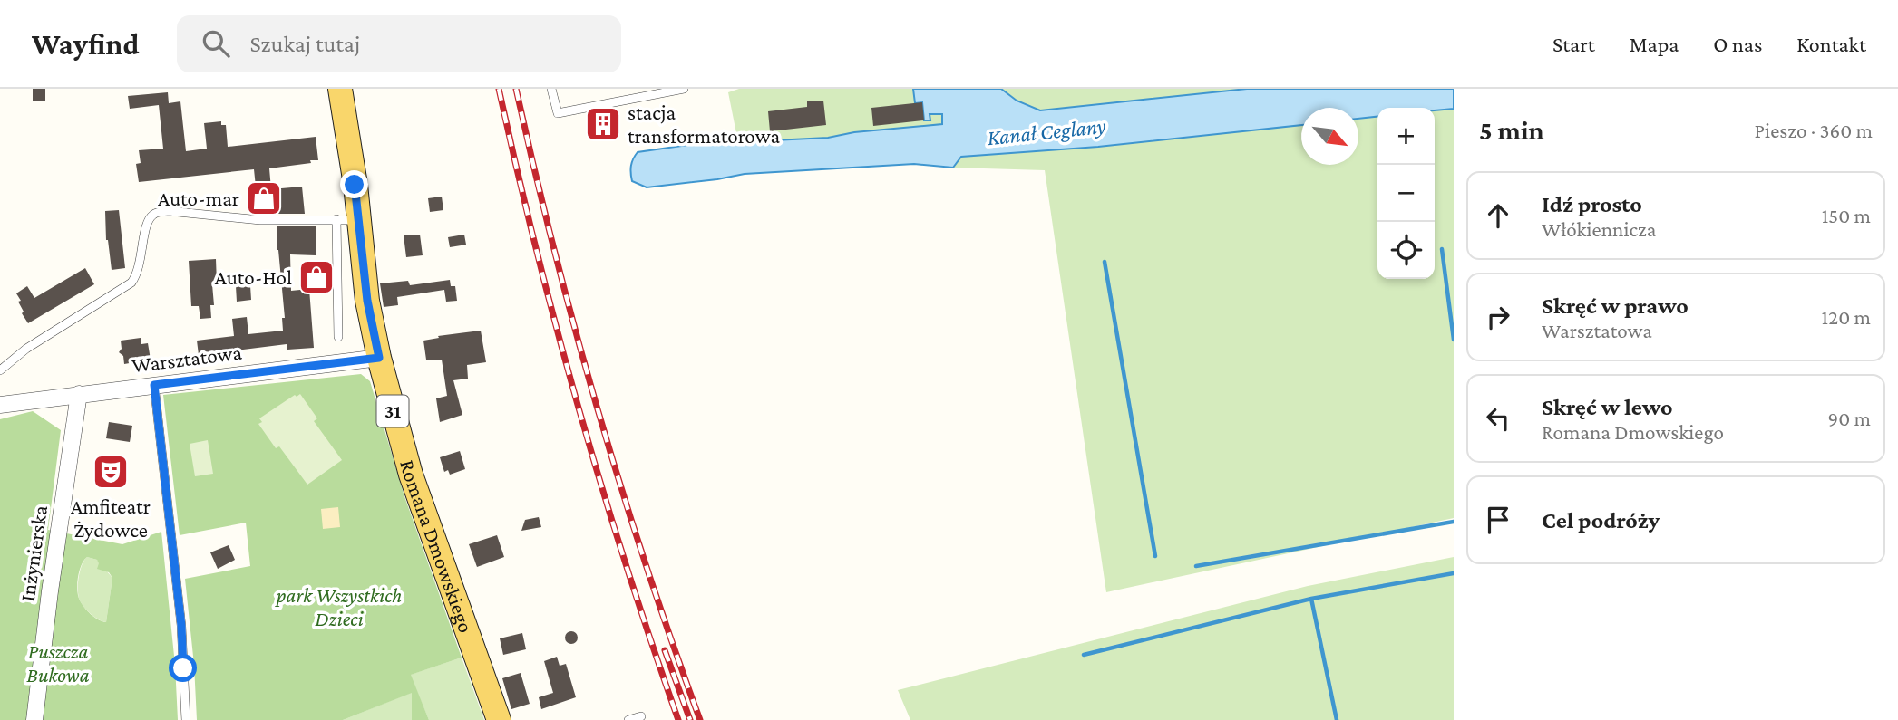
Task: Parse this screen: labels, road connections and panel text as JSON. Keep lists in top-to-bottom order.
{
  "streets": {
    "main road": ["31", "Romana Dmowskiego"],
    "street": ["Warsztatowa", "Inżynierska"]
  },
  "crossings": [
    ["Warsztatowa", "Romana Dmowskiego"],
    ["Warsztatowa", "Inżynierska"]
  ],
  "water": ["Kanał Ceglany"],
  "parks": ["park Wszystkich Dzieci", "Puszcza Bukowa"],
  "places": {
    "building": ["stacja transformatorowa"],
    "shop": ["Auto-mar", "Auto-Hol"],
    "theatre": ["Amfiteatr Żydowce"]
  },
  "north": "bottom right",
  "page": {
    "header": "Wayfind",
    "search": "Szukaj tutaj",
    "nav": [
      "Start",
      "Mapa",
      "O nas",
      "Kontakt"
    ],
    "heading": ["5 min", "Pieszo · 360 m"],
    "map_buttons": ["+", "−"],
    "list": [
      ["Idź prosto", "Włókiennicza", "150 m"],
      ["Skręć w prawo", "Warsztatowa", "120 m"],
      ["Skręć w lewo", "Romana Dmowskiego", "90 m"],
      "Cel podróży"
    ]
  }
}
